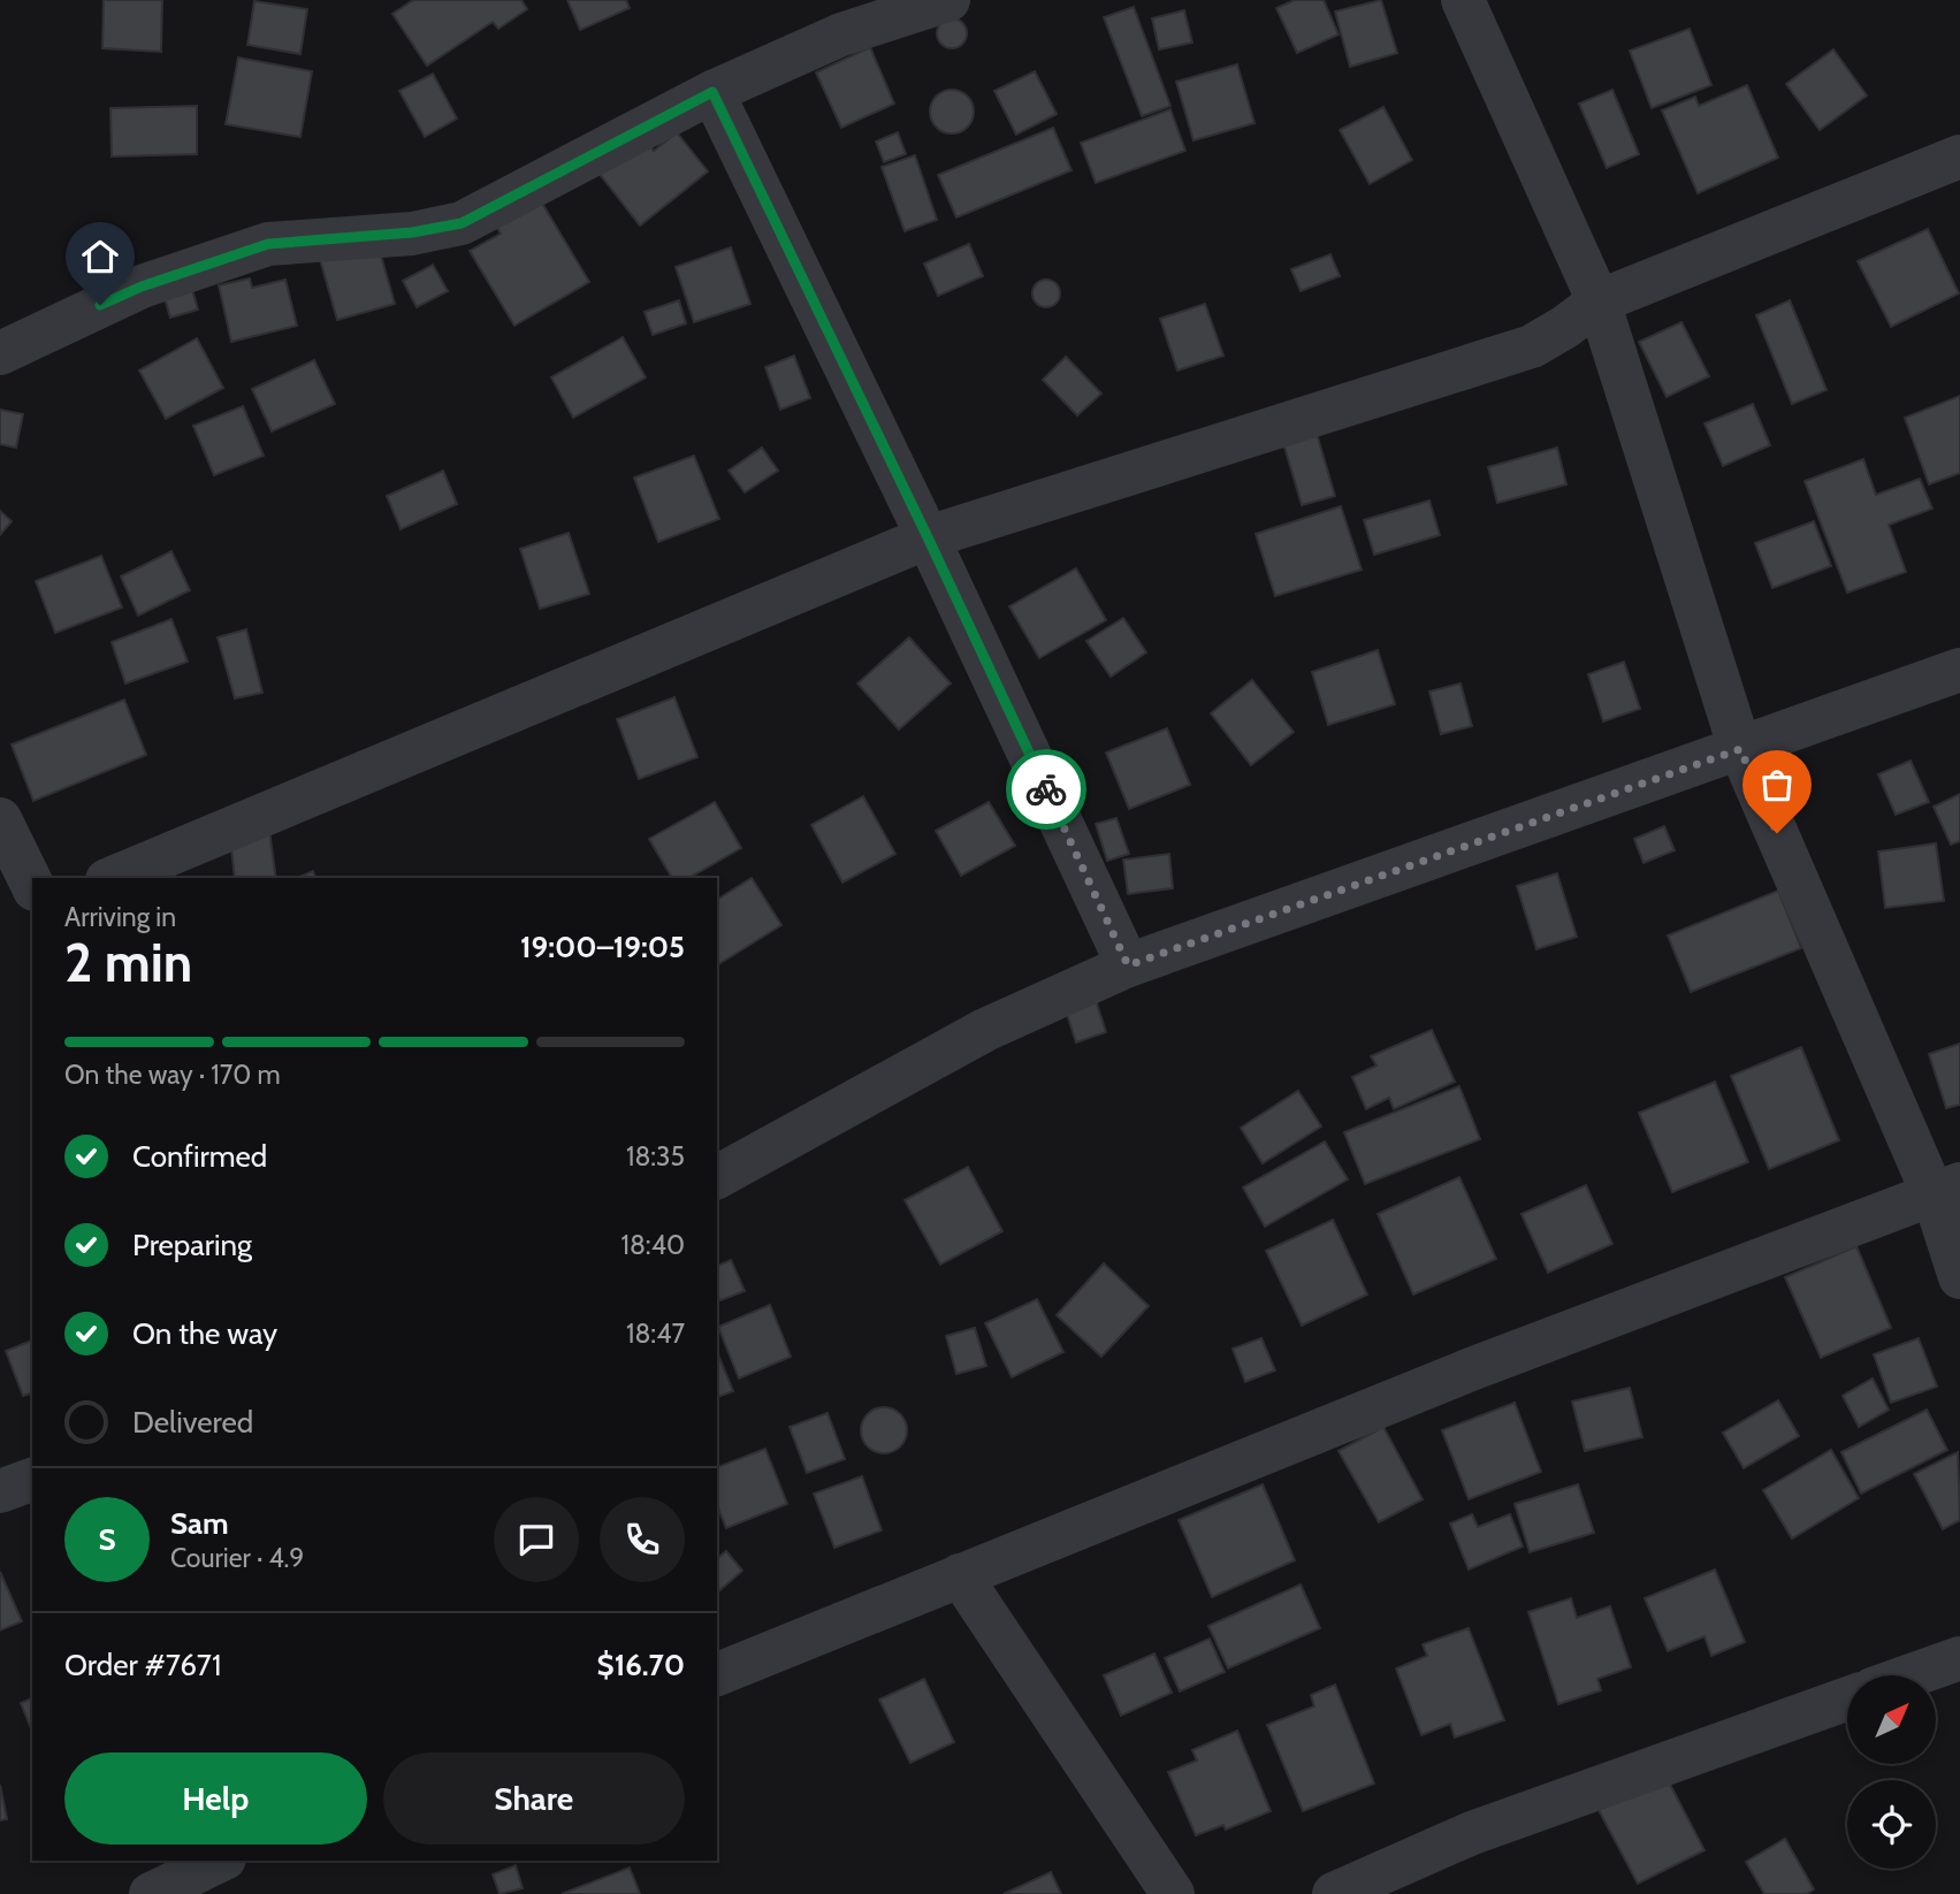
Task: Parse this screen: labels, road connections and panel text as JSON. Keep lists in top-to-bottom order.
{
  "north": "top right",
  "page": {
    "heading": ["2 min", "Arriving in", "19:00–19:05"],
    "panel": [
      "Sam",
      "Courier · 4.9",
      "Order #7671",
      "$16.70"
    ],
    "bar": "On the way · 170 m",
    "list": [
      ["Confirmed", "18:35"],
      ["Preparing", "18:40"],
      ["On the way", "18:47"],
      "Delivered"
    ],
    "round": "S",
    "buttons": ["Help", "Share"]
  }
}
